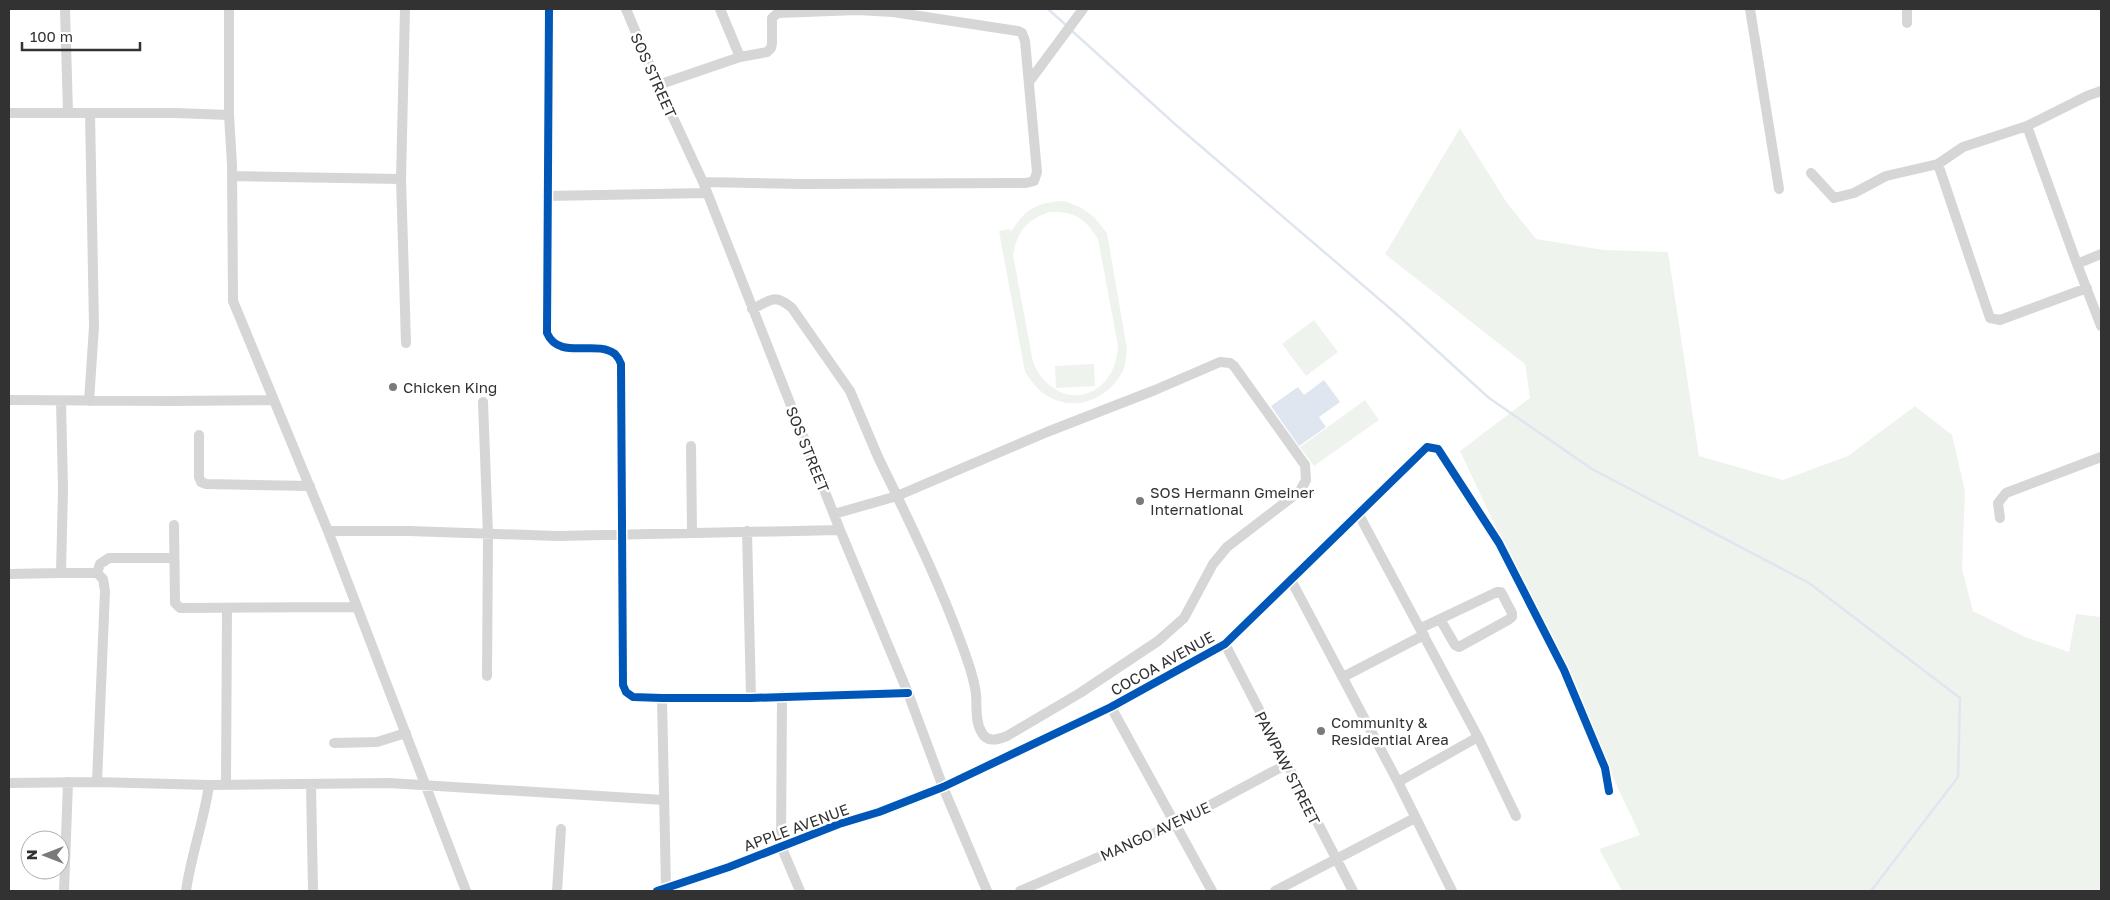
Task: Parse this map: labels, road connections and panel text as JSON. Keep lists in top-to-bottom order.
{
  "streets": {
    "street": [
      "SOS STREET",
      "COCOA AVENUE",
      "PAWPAW STREET",
      "APPLE AVENUE",
      "MANGO AVENUE"
    ]
  },
  "crossings": [
    ["SOS STREET", "COCOA AVENUE"],
    ["SOS STREET", "APPLE AVENUE"],
    ["COCOA AVENUE", "PAWPAW STREET"],
    ["COCOA AVENUE", "APPLE AVENUE"],
    ["PAWPAW STREET", "MANGO AVENUE"]
  ],
  "places": ["Chicken King", "SOS Hermann Gmeiner International", "Community & Residential Area"],
  "scale_bar": "100 m",
  "north": "left"
}
